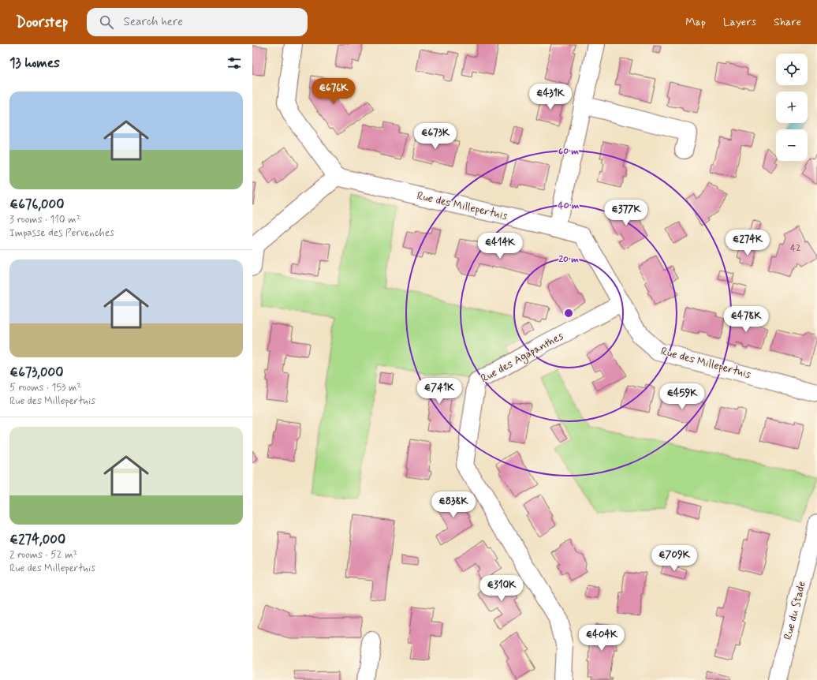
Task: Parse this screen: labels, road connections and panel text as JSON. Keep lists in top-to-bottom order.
{
  "streets": {
    "street": ["Rue des Millepertuis", "Rue des Agapanthes", "Rue du Stade"]
  },
  "crossings": [
    ["Rue des Millepertuis", "Rue des Agapanthes"]
  ],
  "house_numbers": ["42"],
  "page": {
    "header": "Doorstep",
    "search": "Search here",
    "nav": ["Map", "Layers", "Share"],
    "heading": "13 homes",
    "map_buttons": ["+", "−"],
    "price": [
      "€676K",
      "€431K",
      "€673K",
      "€377K",
      "€274K",
      "€414K",
      "€478K",
      "€741K",
      "€459K",
      "€838K",
      "€709K",
      "€310K",
      "€404K"
    ],
    "list": [
      {
        "name": "€676,000",
        "note": "3 rooms · 110 m² · Impasse des Pervenches"
      },
      {
        "name": "€673,000",
        "note": "5 rooms · 153 m² · Rue des Millepertuis"
      },
      {
        "name": "€274,000",
        "note": "2 rooms · 52 m² · Rue des Millepertuis"
      }
    ]
  },
  "rings": ["60 m", "40 m", "20 m"]
}
